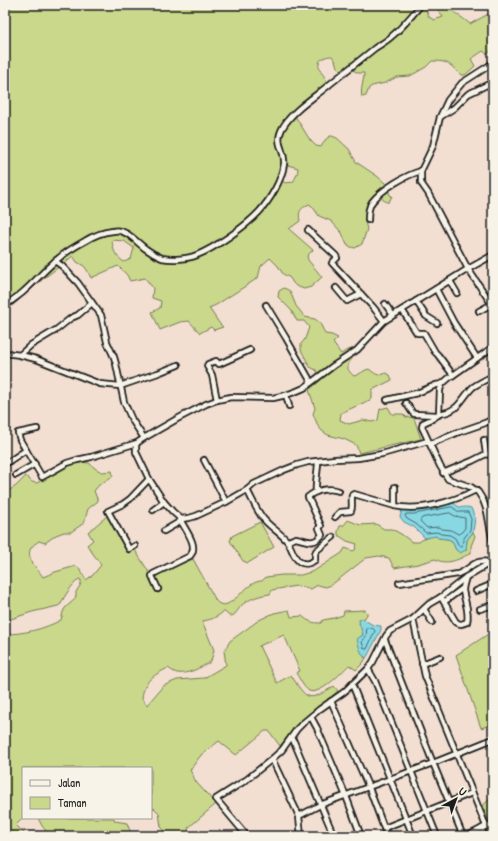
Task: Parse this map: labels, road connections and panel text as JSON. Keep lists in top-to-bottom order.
{
  "legend": ["Jalan", "Taman"],
  "north": "top right"
}
